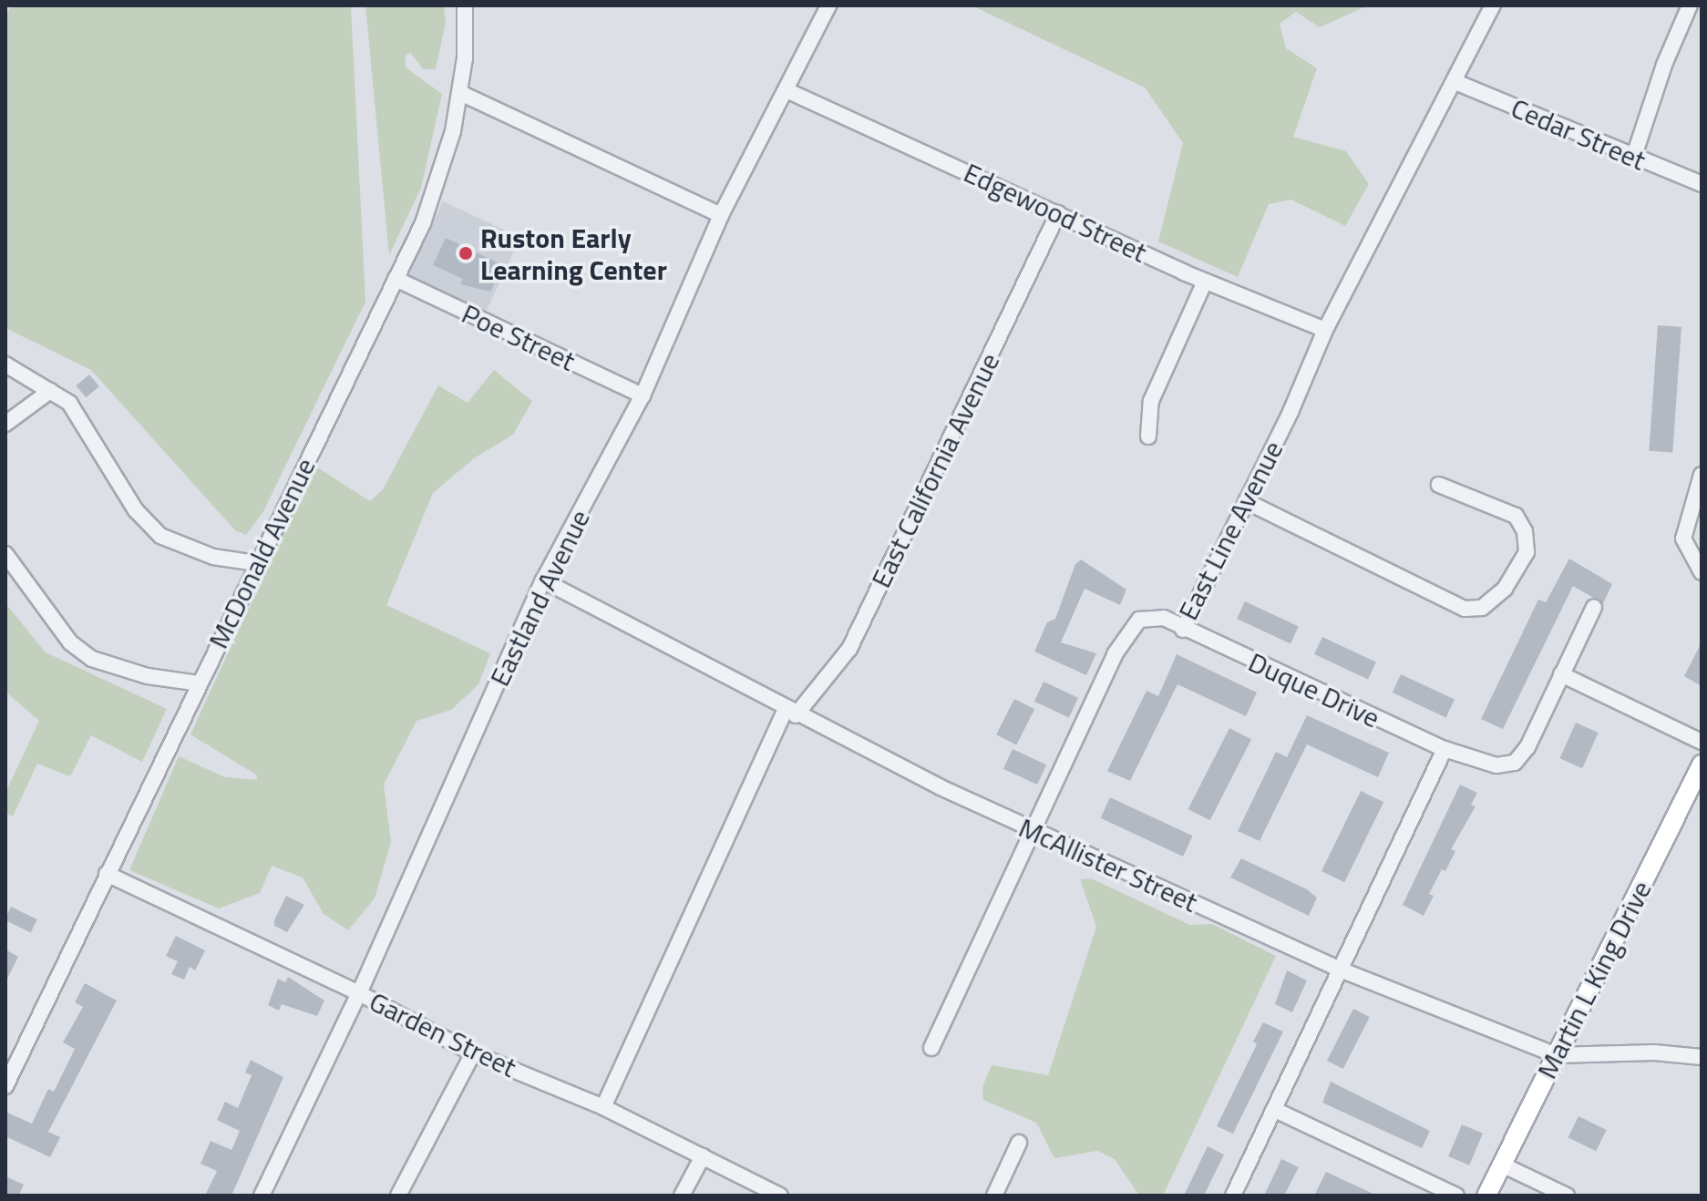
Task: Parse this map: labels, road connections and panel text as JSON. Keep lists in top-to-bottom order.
{
  "streets": {
    "main road": ["Martin L King Drive"],
    "street": [
      "Cedar Street",
      "Edgewood Street",
      "Poe Street",
      "East California Avenue",
      "East Line Avenue",
      "McDonald Avenue",
      "Eastland Avenue",
      "Duque Drive",
      "McAllister Street",
      "Garden Street"
    ]
  },
  "crossings": [
    ["Cedar Street", "East Line Avenue"],
    ["Edgewood Street", "East California Avenue"],
    ["Edgewood Street", "East Line Avenue"],
    ["Edgewood Street", "Eastland Avenue"],
    ["Poe Street", "McDonald Avenue"],
    ["Poe Street", "Eastland Avenue"],
    ["East California Avenue", "McAllister Street"],
    ["East California Avenue", "Garden Street"],
    ["East Line Avenue", "Duque Drive"],
    ["East Line Avenue", "McAllister Street"],
    ["McDonald Avenue", "Garden Street"],
    ["Eastland Avenue", "McAllister Street"],
    ["Eastland Avenue", "Garden Street"],
    ["McAllister Street", "Martin L King Drive"]
  ],
  "places": ["Ruston Early Learning Center"]
}
